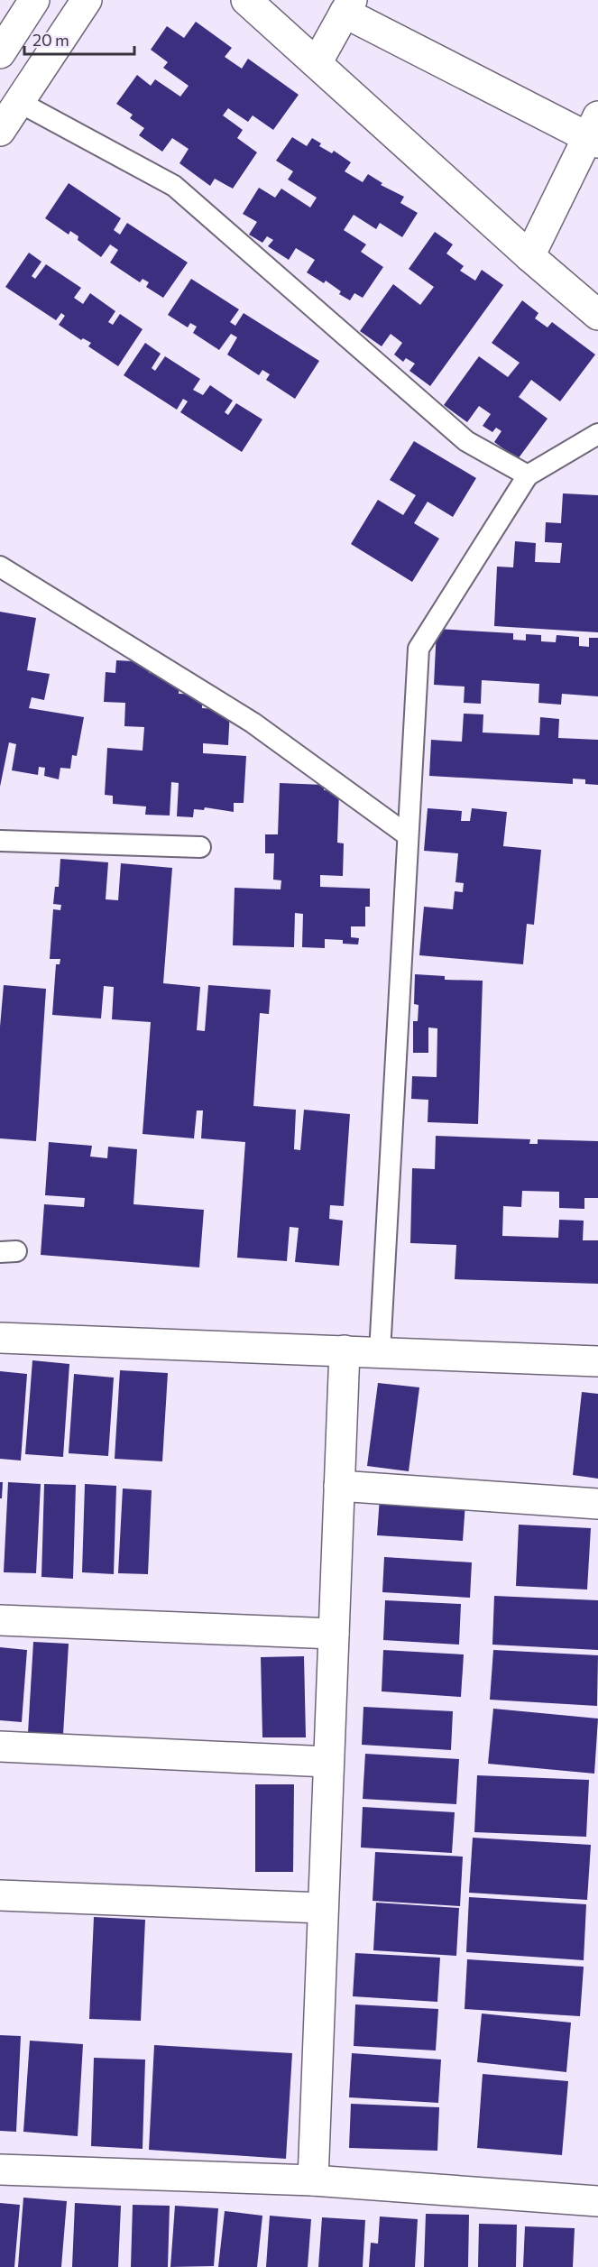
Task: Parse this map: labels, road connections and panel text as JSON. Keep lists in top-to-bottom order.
{
  "scale_bar": "20 m"
}
